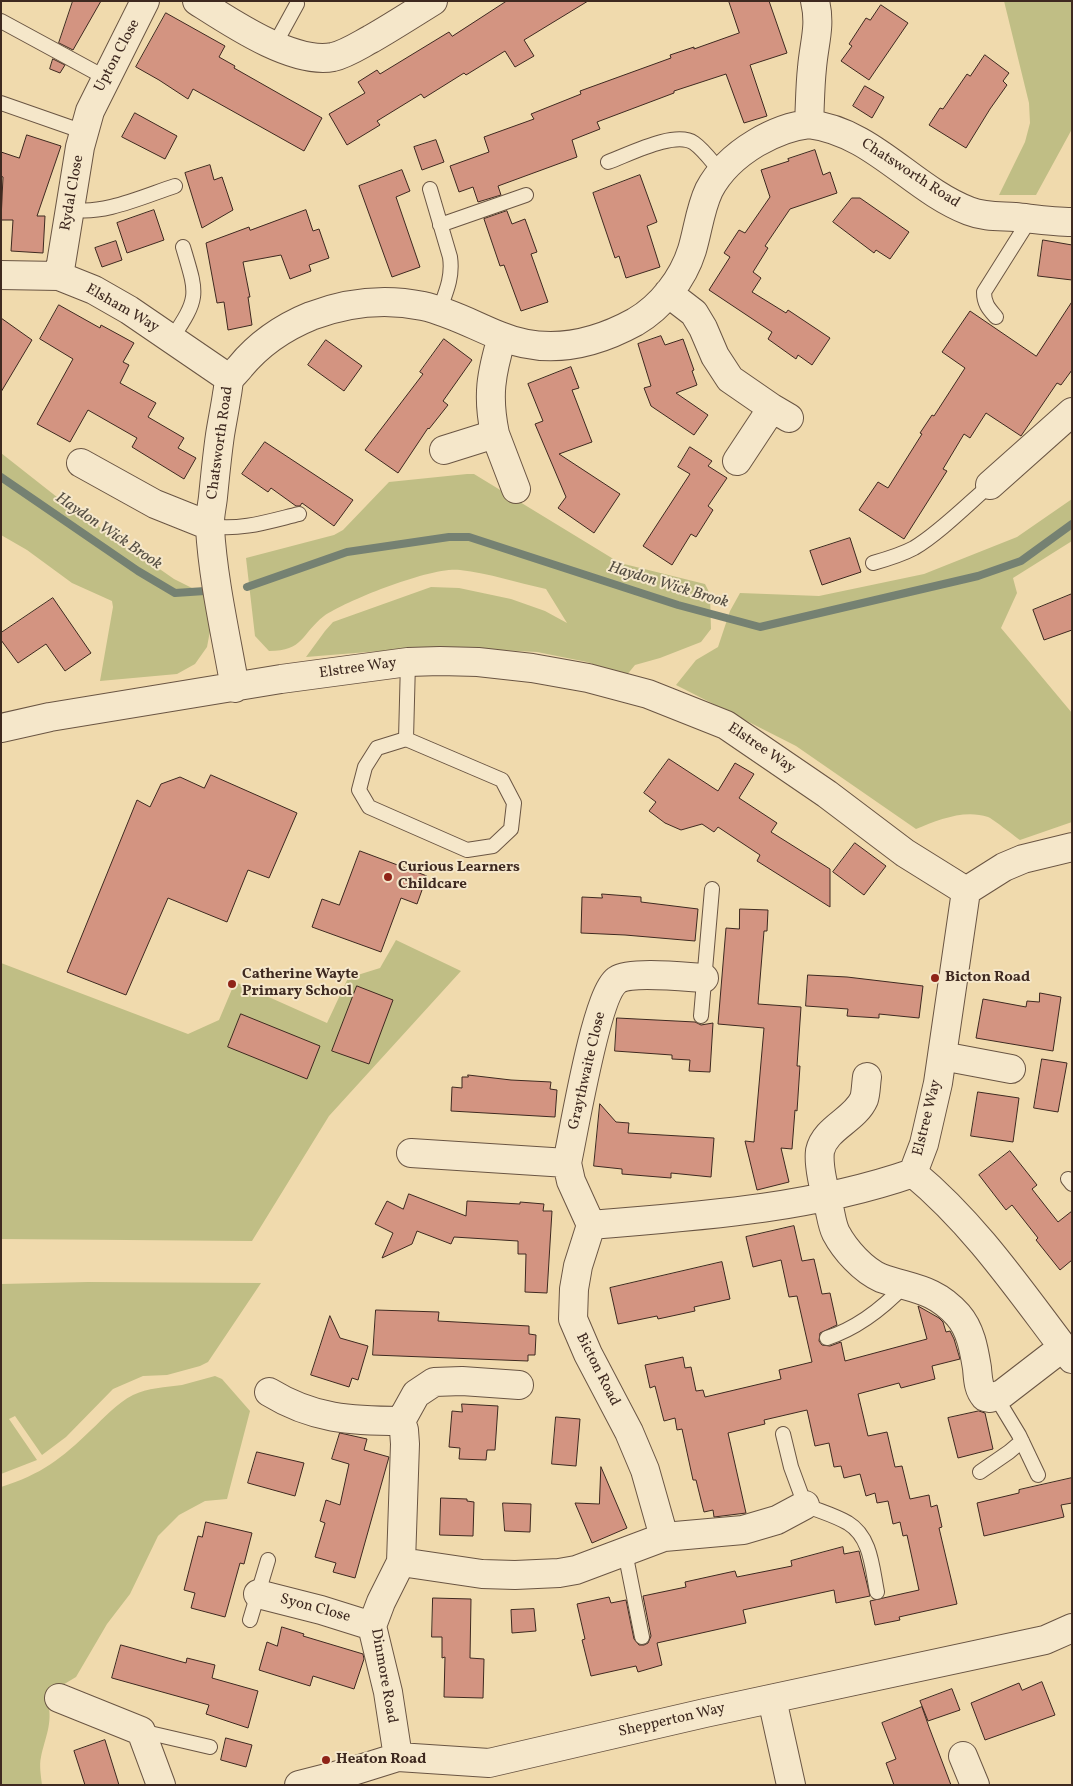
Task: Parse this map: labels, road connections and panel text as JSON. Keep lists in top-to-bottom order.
{
  "streets": {
    "street": [
      "Upton Close",
      "Chatsworth Road",
      "Rydal Close",
      "Elsham Way",
      "Elstree Way",
      "Graythwaite Close",
      "Bicton Road",
      "Syon Close",
      "Dinmore Road",
      "Shepperton Way"
    ]
  },
  "crossings": [
    ["Upton Close", "Rydal Close"],
    ["Chatsworth Road", "Elsham Way"],
    ["Chatsworth Road", "Elstree Way"],
    ["Rydal Close", "Elsham Way"],
    ["Graythwaite Close", "Bicton Road"],
    ["Syon Close", "Dinmore Road"],
    ["Dinmore Road", "Shepperton Way"]
  ],
  "water": ["Haydon Wick Brook"],
  "places": [
    "Curious Learners Childcare",
    "Bicton Road",
    "Catherine Wayte Primary School",
    "Heaton Road"
  ]
}
